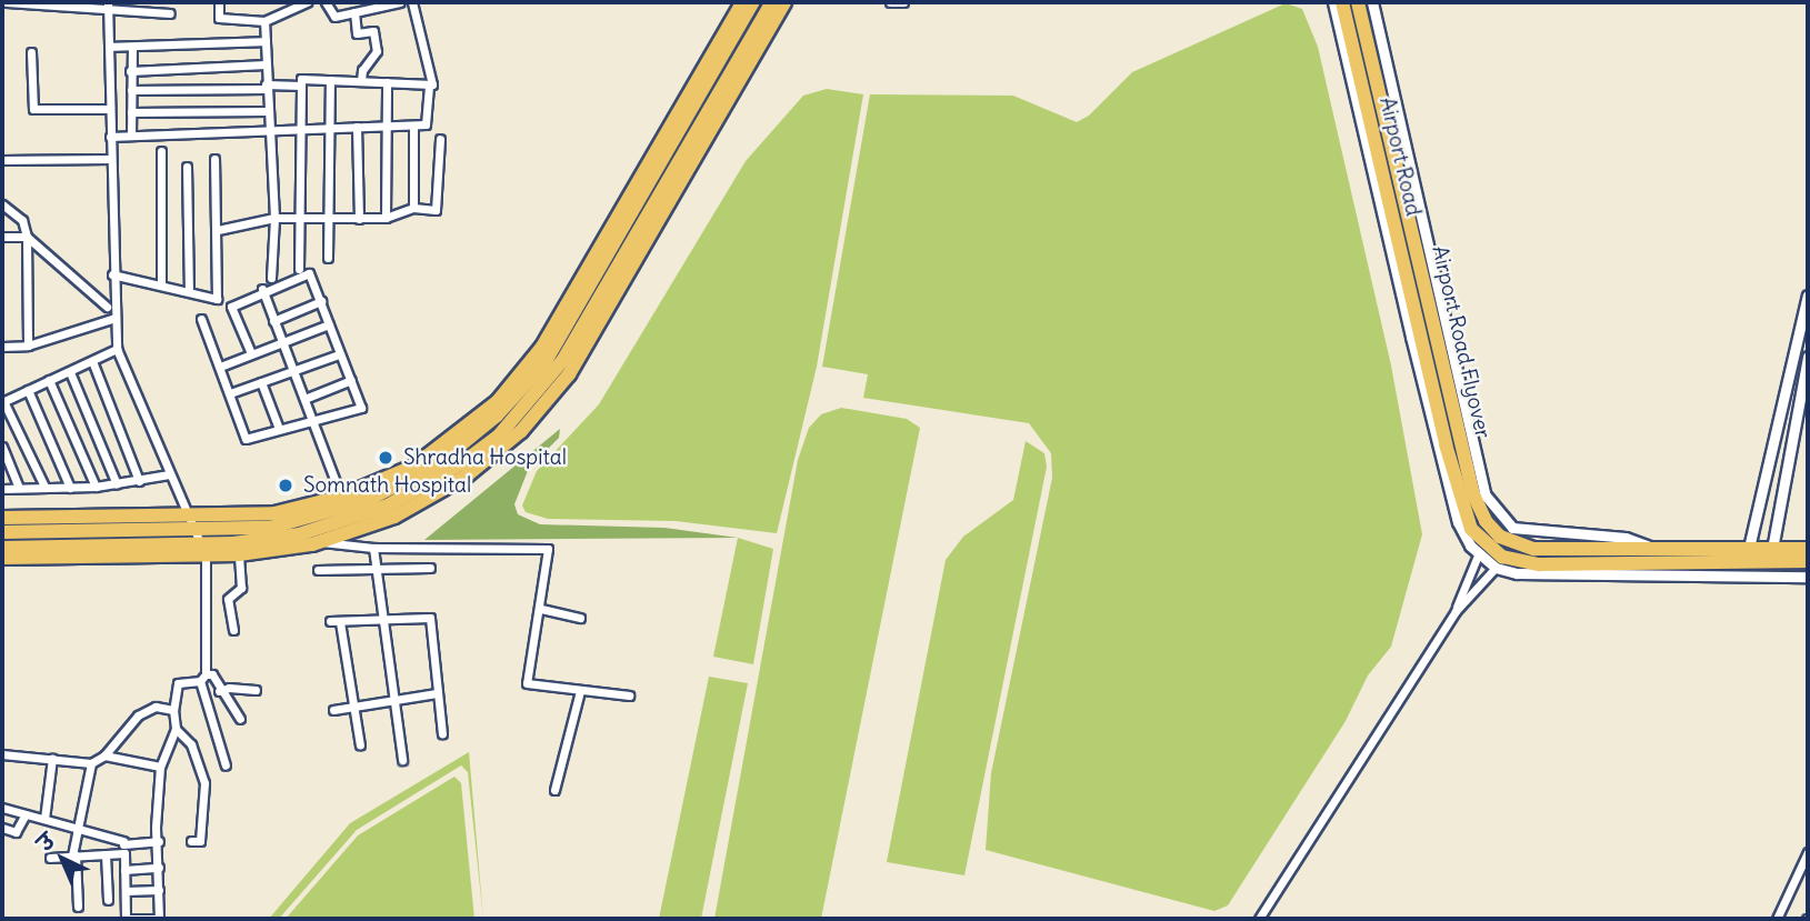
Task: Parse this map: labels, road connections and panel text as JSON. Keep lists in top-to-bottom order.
{
  "streets": {
    "main road": ["Airport Road", "Airport Road Flyover"]
  },
  "places": ["Shradha Hospital", "Somnath Hospital"],
  "north": "top left"
}
